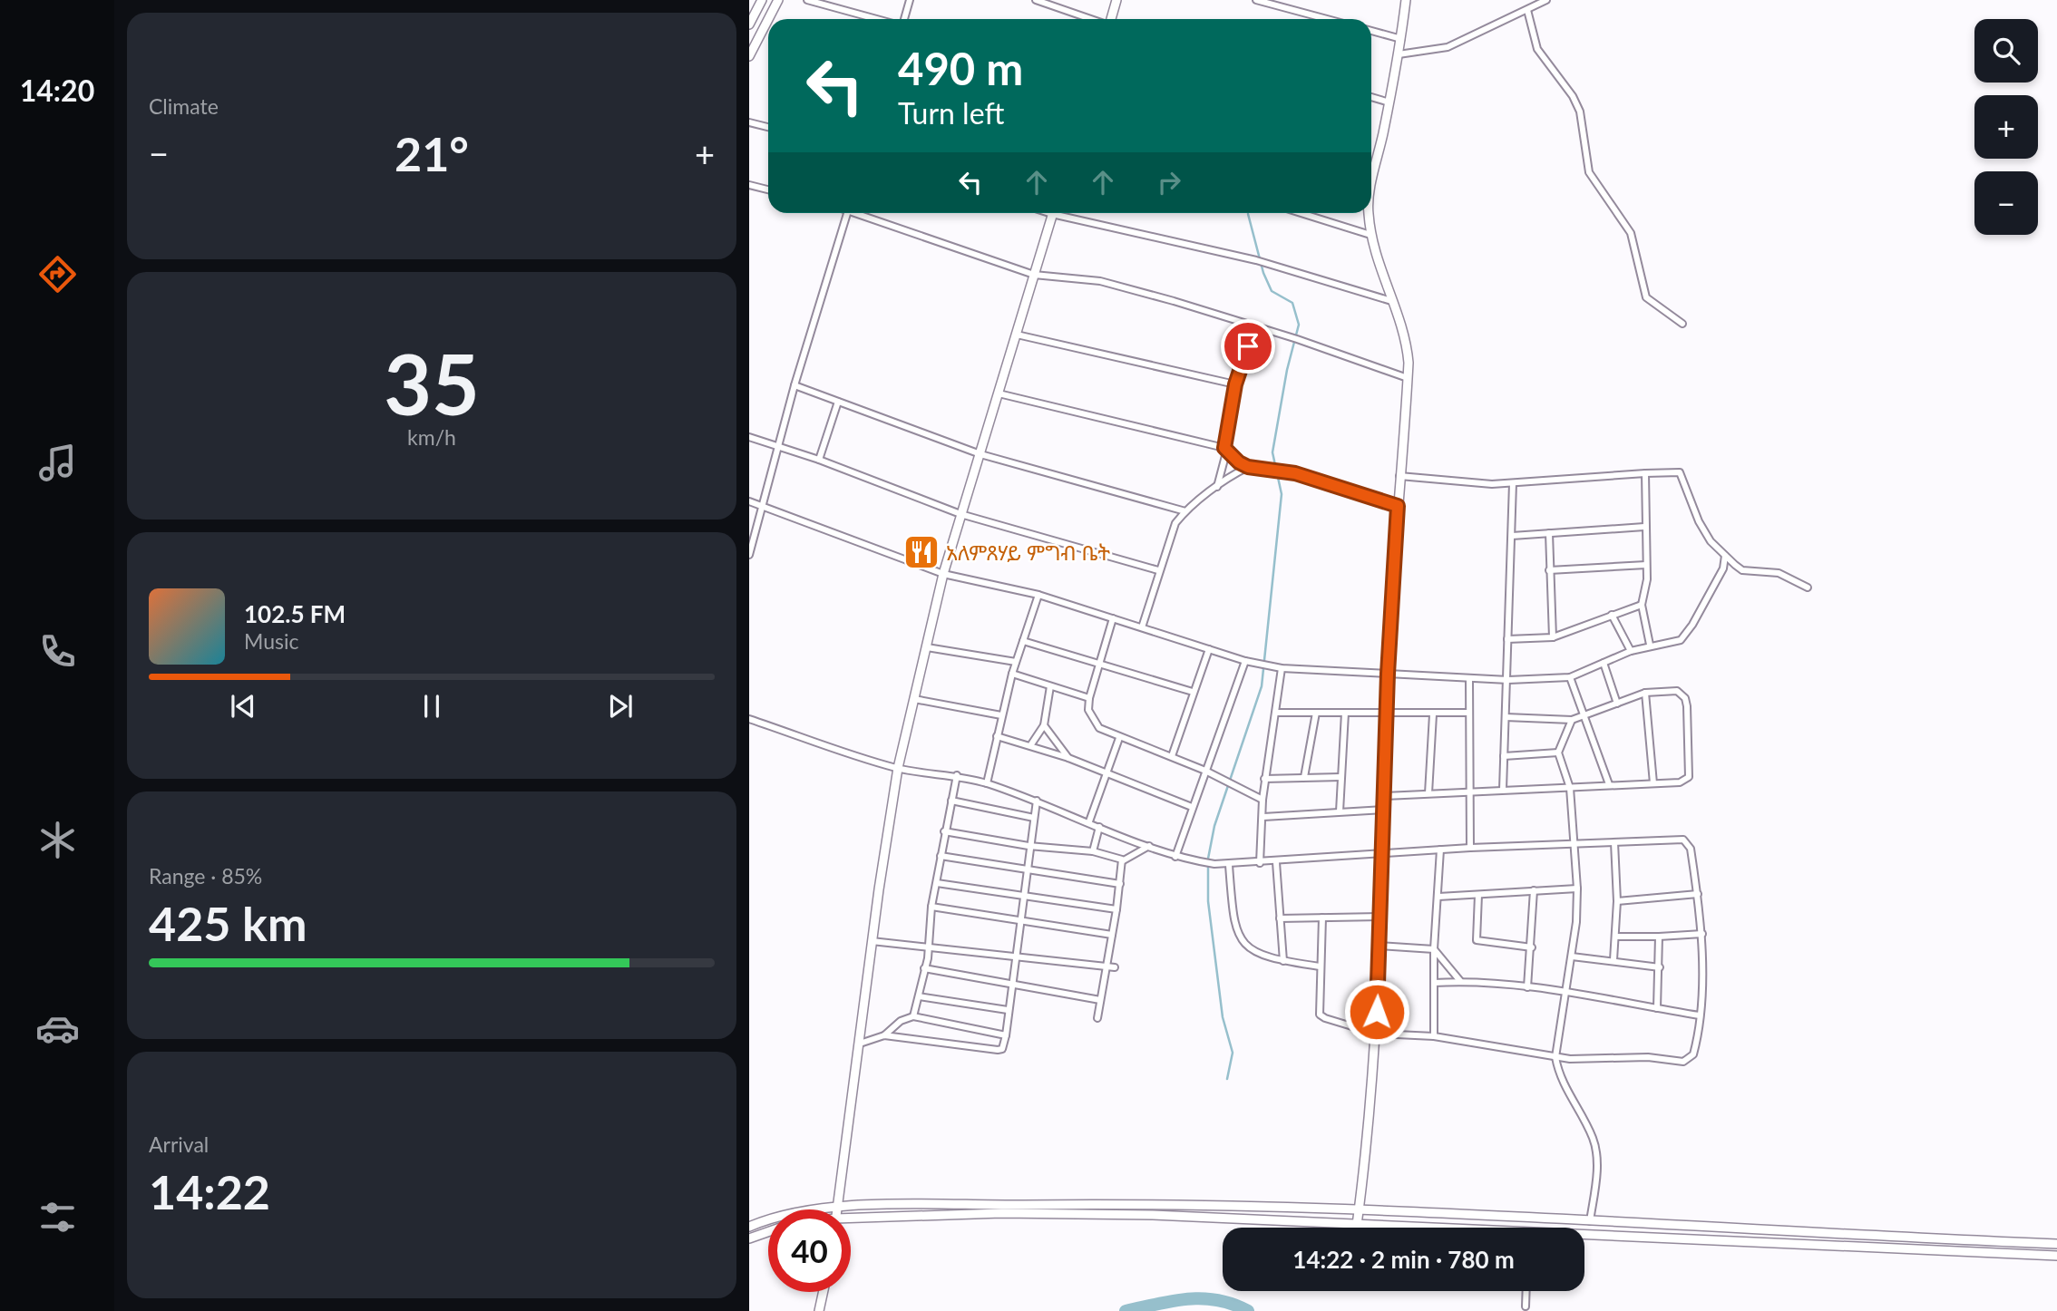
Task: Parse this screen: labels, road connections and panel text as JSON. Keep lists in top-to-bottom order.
{
  "places": {
    "restaurant": ["አለምጸሃይ ምግብ ቤት"]
  },
  "page": {
    "tabs": "14:20",
    "tile": [
      "Climate",
      ["35", "km/h"],
      ["Range · 85%", "425 km"],
      ["Arrival", "14:22"]
    ],
    "map_buttons": ["+", "−"],
    "turn": ["490 m", "Turn left"],
    "heat": ["−", "21°", "+"],
    "song": ["102.5 FM", "Music"],
    "limit": "40",
    "trip": "14:22 · 2 min · 780 m"
  }
}
